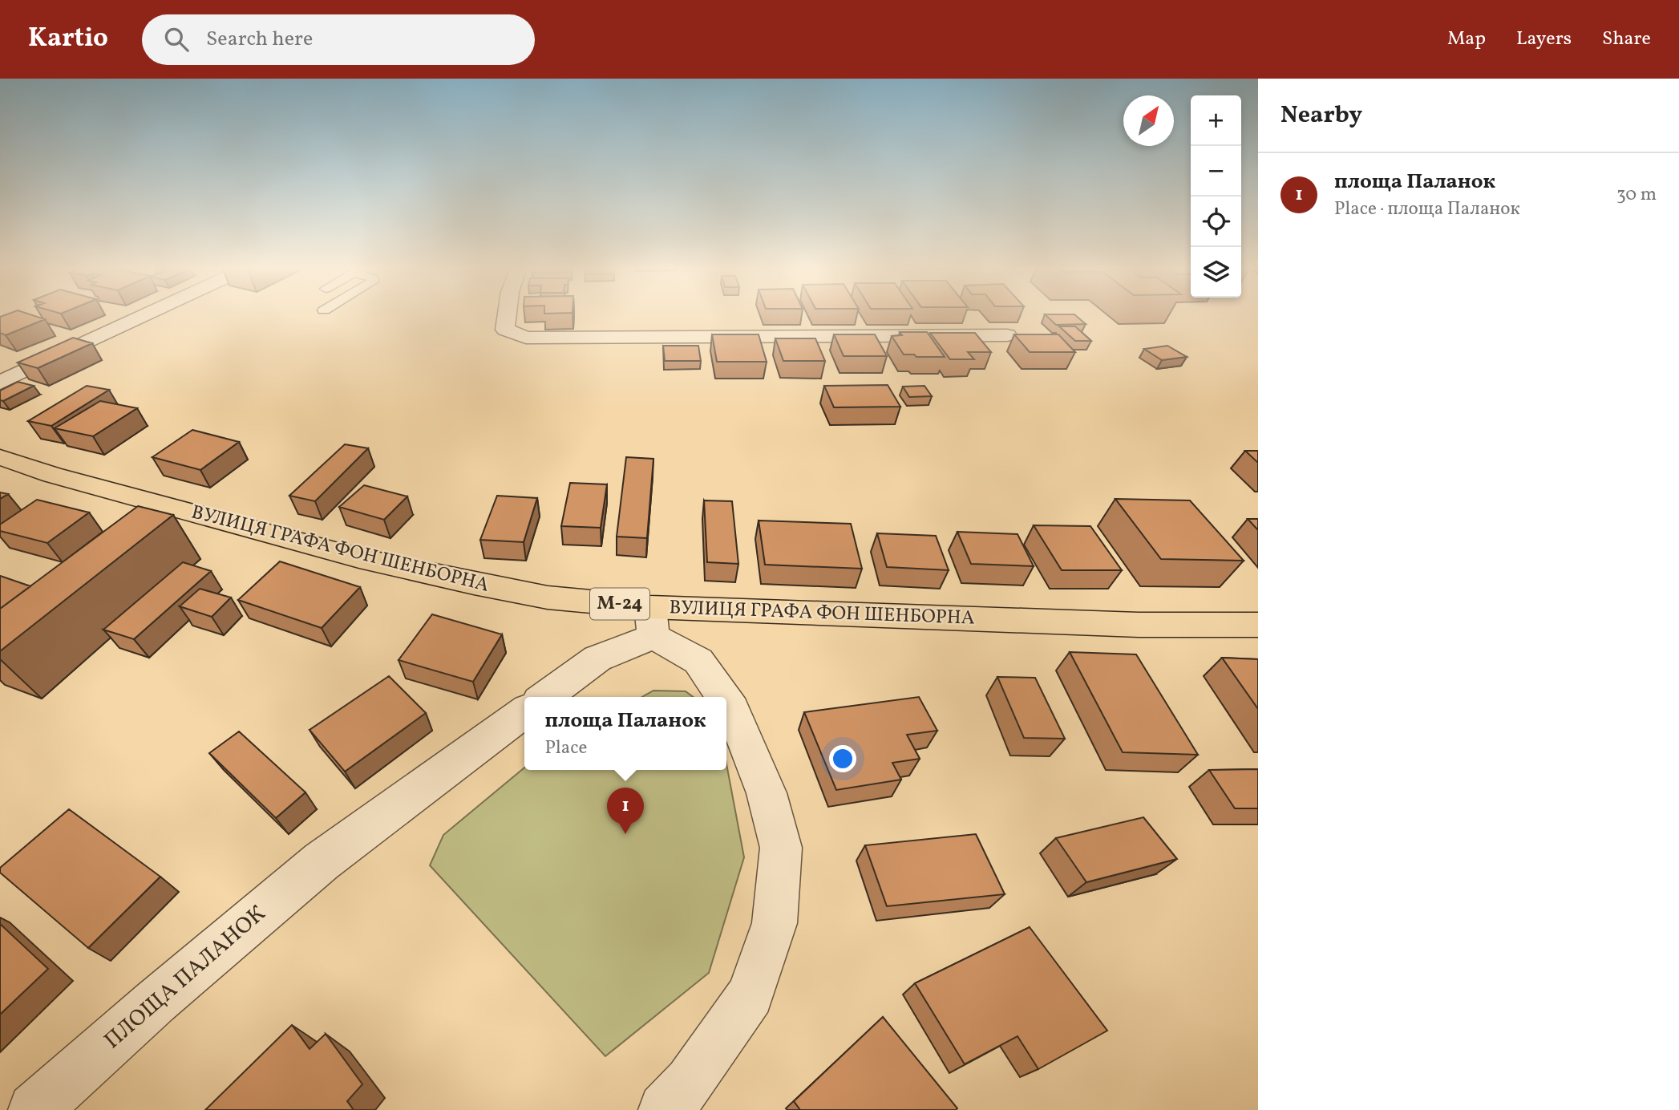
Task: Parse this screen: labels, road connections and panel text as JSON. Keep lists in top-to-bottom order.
{
  "streets": {
    "highway": ["ВУЛИЦЯ ГРАФА ФОН ШЕНБОРНА", "М-24"],
    "street": ["ПЛОЩА ПАЛАНОК"]
  },
  "north": "top right",
  "page": {
    "header": "Kartio",
    "search": "Search here",
    "nav": ["Map", "Layers", "Share"],
    "heading": "Nearby",
    "map_buttons": ["+", "−"],
    "list": [
      {
        "mark": "1",
        "name": "площа Паланок",
        "note": "Place · площа Паланок",
        "value": "30 m"
      }
    ],
    "popup": ["площа Паланок", "Place"],
    "pins": "1"
  }
}
